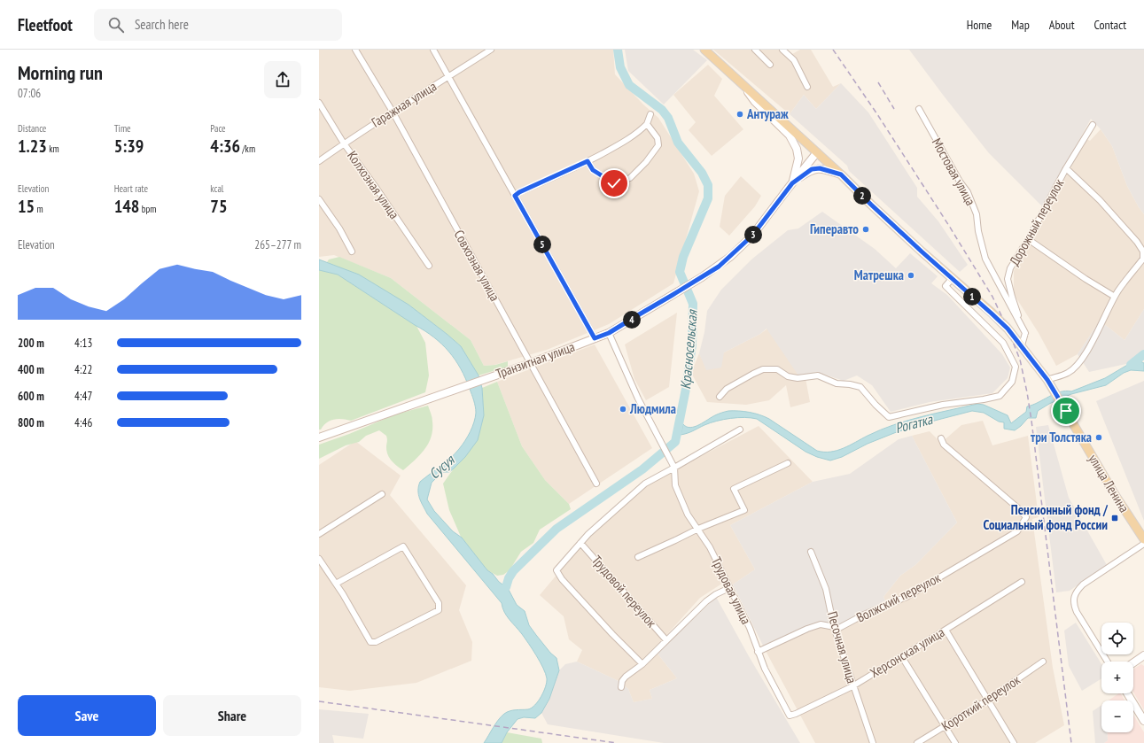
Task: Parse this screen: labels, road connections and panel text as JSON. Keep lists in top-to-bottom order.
{
  "streets": {
    "main road": ["Транзитная улица", "улица Ленина"],
    "street": [
      "Гаражная улица",
      "Мостовая улица",
      "Колхозная улица",
      "Дорожный переулок",
      "Совхозная улица",
      "Трудовая улица",
      "Трудовой переулок",
      "Волжский переулок",
      "Песочная улица",
      "Херсонская улица",
      "Короткий переулок"
    ]
  },
  "crossings": [
    ["Гаражная улица", "Колхозная улица"],
    ["Гаражная улица", "Совхозная улица"],
    ["Мостовая улица", "Дорожный переулок"],
    ["Совхозная улица", "Транзитная улица"],
    ["Транзитная улица", "улица Ленина"],
    ["Трудовая улица", "Трудовой переулок"],
    ["Трудовая улица", "Волжский переулок"],
    ["Трудовая улица", "Херсонская улица"],
    ["Волжский переулок", "Песочная улица"],
    ["Песочная улица", "Херсонская улица"]
  ],
  "water": ["Красносельская", "Рогатка", "Сусуя"],
  "places": {
    "other": [
      "Антураж",
      "Гиперавто",
      "Матрешка",
      "Людмила",
      "три Толстяка"
    ],
    "transit": ["Пенсионный фонд / Социальный фонд России"]
  },
  "page": {
    "header": "Fleetfoot",
    "search": "Search here",
    "nav": [
      "Home",
      "Map",
      "About",
      "Contact"
    ],
    "heading": ["Morning run", "07:06"],
    "stats": [
      ["Distance", "1.23 km"],
      ["Time", "5:39"],
      ["Pace", "4:36 /km"],
      ["Elevation", "15 m"],
      ["Heart rate", "148 bpm"],
      ["kcal", "75"]
    ],
    "pins": [
      "2",
      "3",
      "5",
      "1",
      "4"
    ],
    "chart": ["Elevation", "265–277 m"],
    "list": [
      {
        "name": "200 m",
        "note": "4:13"
      },
      {
        "name": "400 m",
        "note": "4:22"
      },
      {
        "name": "600 m",
        "note": "4:47"
      },
      {
        "name": "800 m",
        "note": "4:46"
      }
    ],
    "map_buttons": ["+", "−"],
    "buttons": ["Save", "Share"]
  }
}
